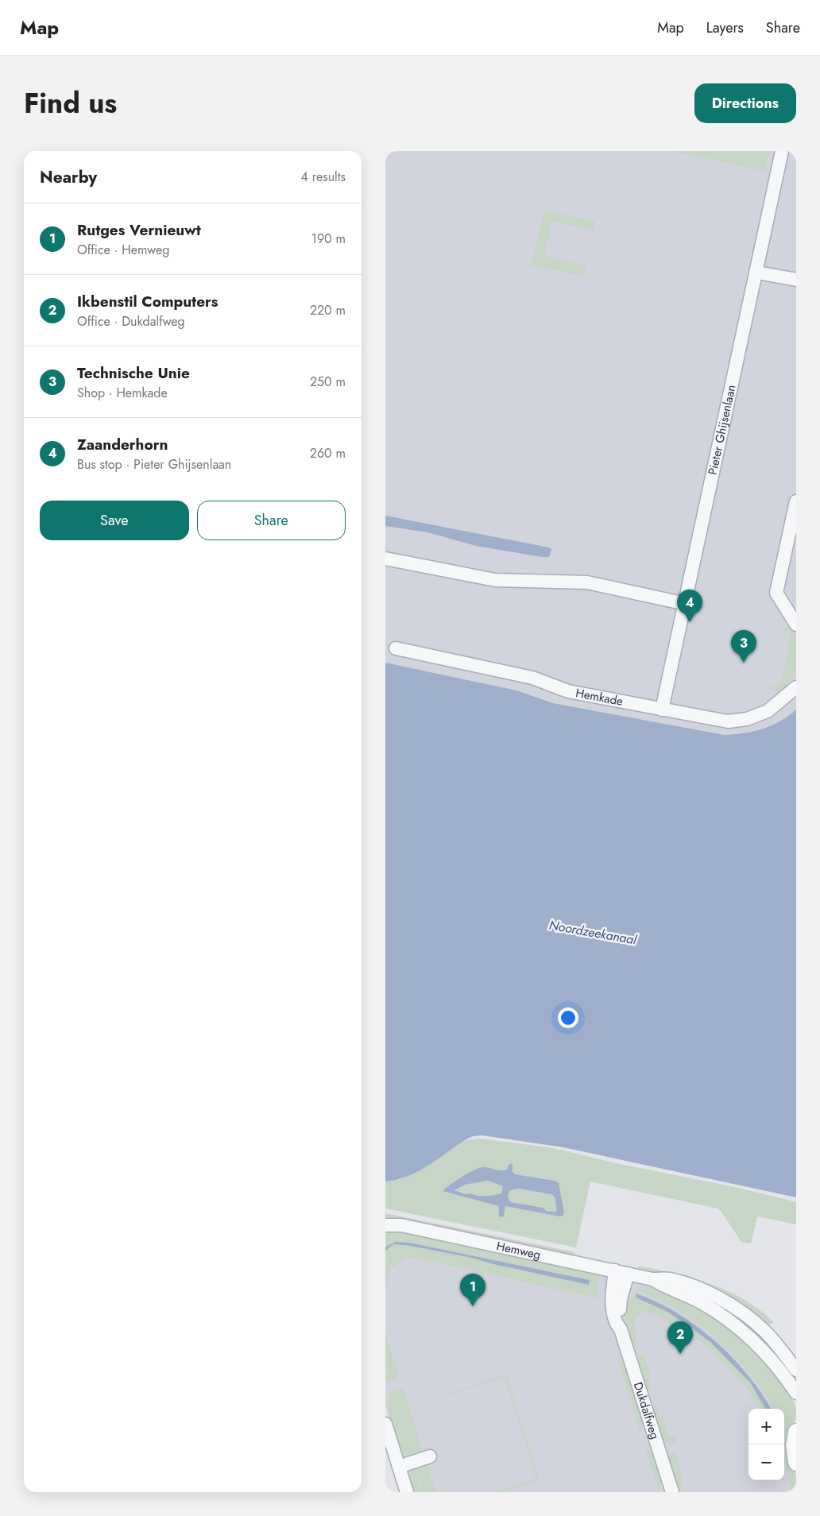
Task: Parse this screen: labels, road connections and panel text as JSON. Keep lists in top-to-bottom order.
{
  "streets": {
    "street": [
      "Pieter Ghijsenlaan",
      "Hemkade",
      "Hemweg",
      "Dukdalfweg"
    ]
  },
  "crossings": [
    ["Pieter Ghijsenlaan", "Hemkade"],
    ["Hemweg", "Dukdalfweg"]
  ],
  "water": ["Noordzeekanaal"],
  "page": {
    "header": "Map",
    "nav": ["Map", "Layers", "Share"],
    "title": "Find us",
    "buttons": [
      "Directions",
      ["Save", "Share"]
    ],
    "heading": ["Nearby", "4 results"],
    "list": [
      {
        "mark": "1",
        "name": "Rutges Vernieuwt",
        "note": "Office · Hemweg",
        "value": "190 m"
      },
      {
        "mark": "2",
        "name": "Ikbenstil Computers",
        "note": "Office · Dukdalfweg",
        "value": "220 m"
      },
      {
        "mark": "3",
        "name": "Technische Unie",
        "note": "Shop · Hemkade",
        "value": "250 m"
      },
      {
        "mark": "4",
        "name": "Zaanderhorn",
        "note": "Bus stop · Pieter Ghijsenlaan",
        "value": "260 m"
      }
    ],
    "pins": [
      "4",
      "3",
      "1",
      "2"
    ],
    "map_buttons": ["+", "−"]
  }
}
